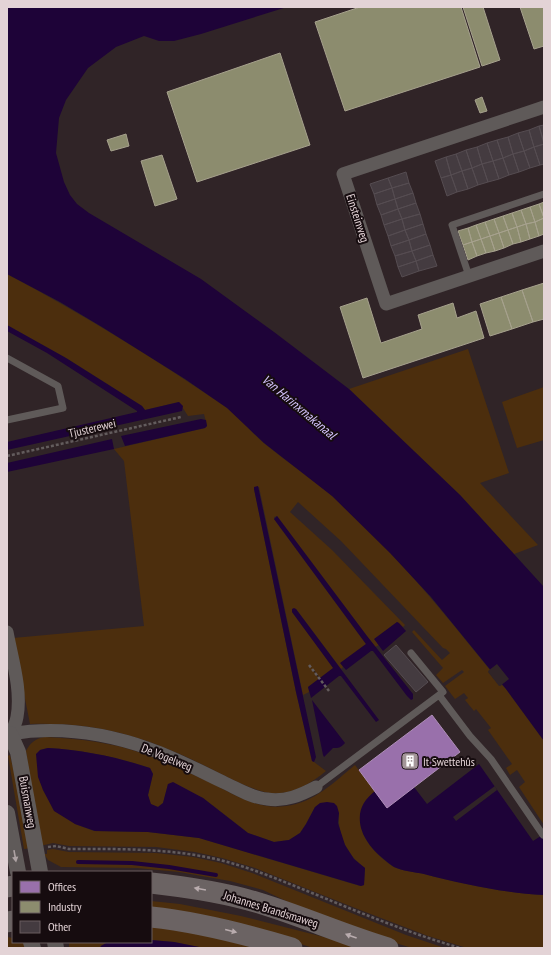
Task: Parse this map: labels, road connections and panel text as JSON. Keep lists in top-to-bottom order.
{
  "streets": {
    "main road": ["Johannes Brandsmaweg"],
    "street": ["Einsteinweg", "De Vogelweg", "Buismanweg"],
    "path": ["Tjusterewei"]
  },
  "crossings": [
    ["De Vogelweg", "Buismanweg"]
  ],
  "water": ["Van Harinxmakanaal"],
  "places": {
    "building": ["It Swettehûs"]
  },
  "legend": ["Offices", "Industry", "Other"]
}
